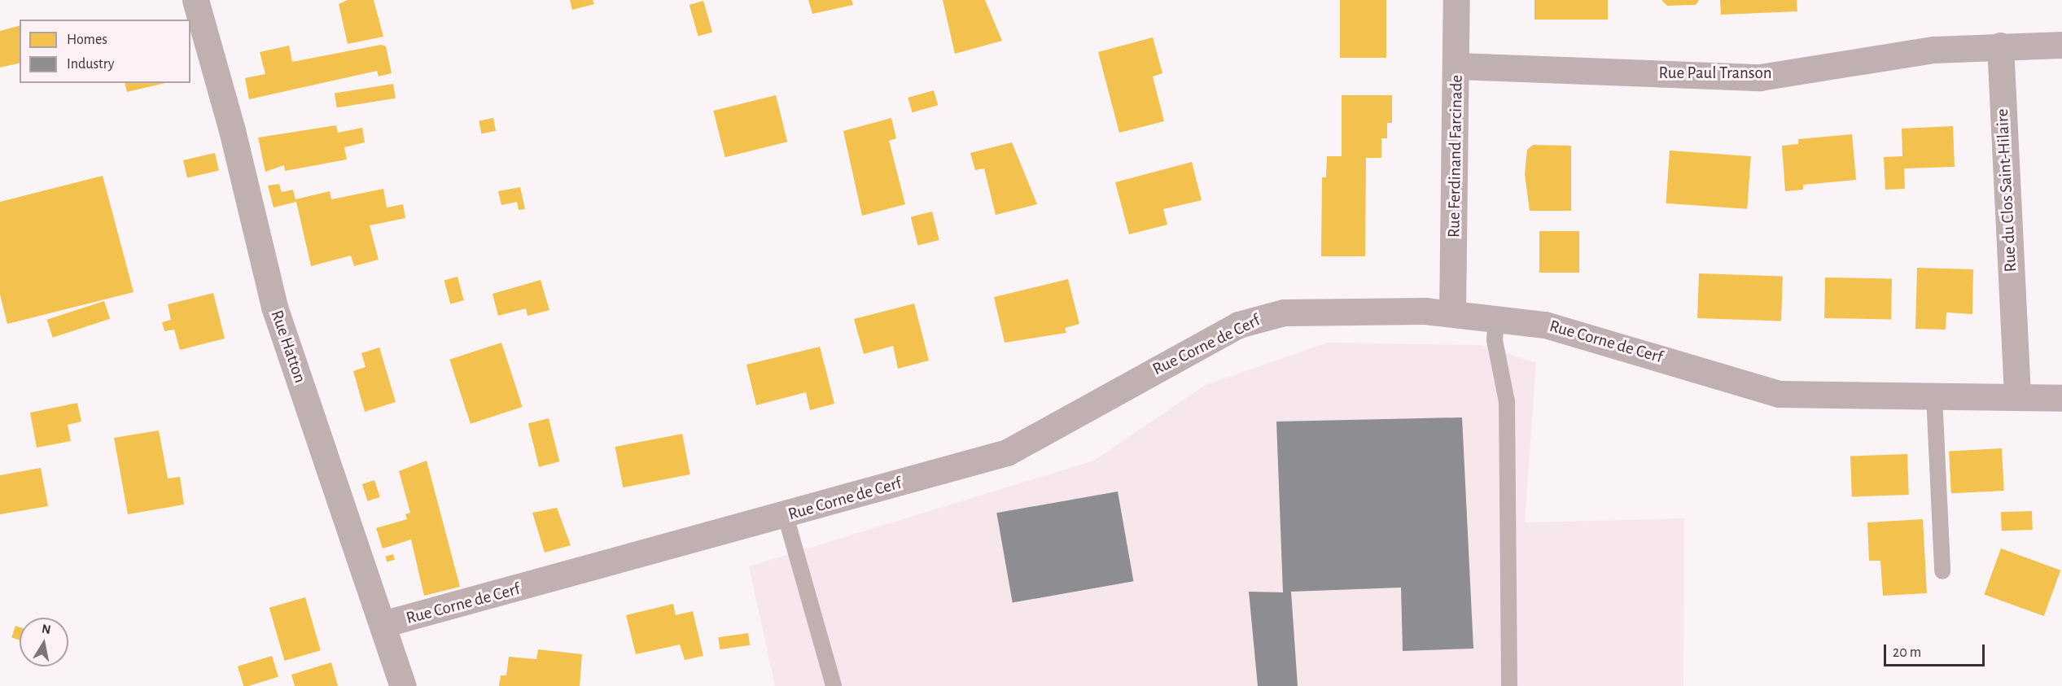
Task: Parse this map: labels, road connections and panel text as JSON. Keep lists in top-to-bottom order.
{
  "streets": {
    "street": [
      "Rue Paul Transon",
      "Rue Ferdinand Farcinade",
      "Rue du Clos Saint-Hilaire",
      "Rue Corne de Cerf",
      "Rue Hatton"
    ]
  },
  "crossings": [
    ["Rue Paul Transon", "Rue Ferdinand Farcinade"],
    ["Rue Paul Transon", "Rue du Clos Saint-Hilaire"],
    ["Rue Ferdinand Farcinade", "Rue Corne de Cerf"],
    ["Rue du Clos Saint-Hilaire", "Rue Corne de Cerf"],
    ["Rue Corne de Cerf", "Rue Hatton"]
  ],
  "legend": ["Homes", "Industry"],
  "scale_bar": "20 m",
  "north": "top"
}
